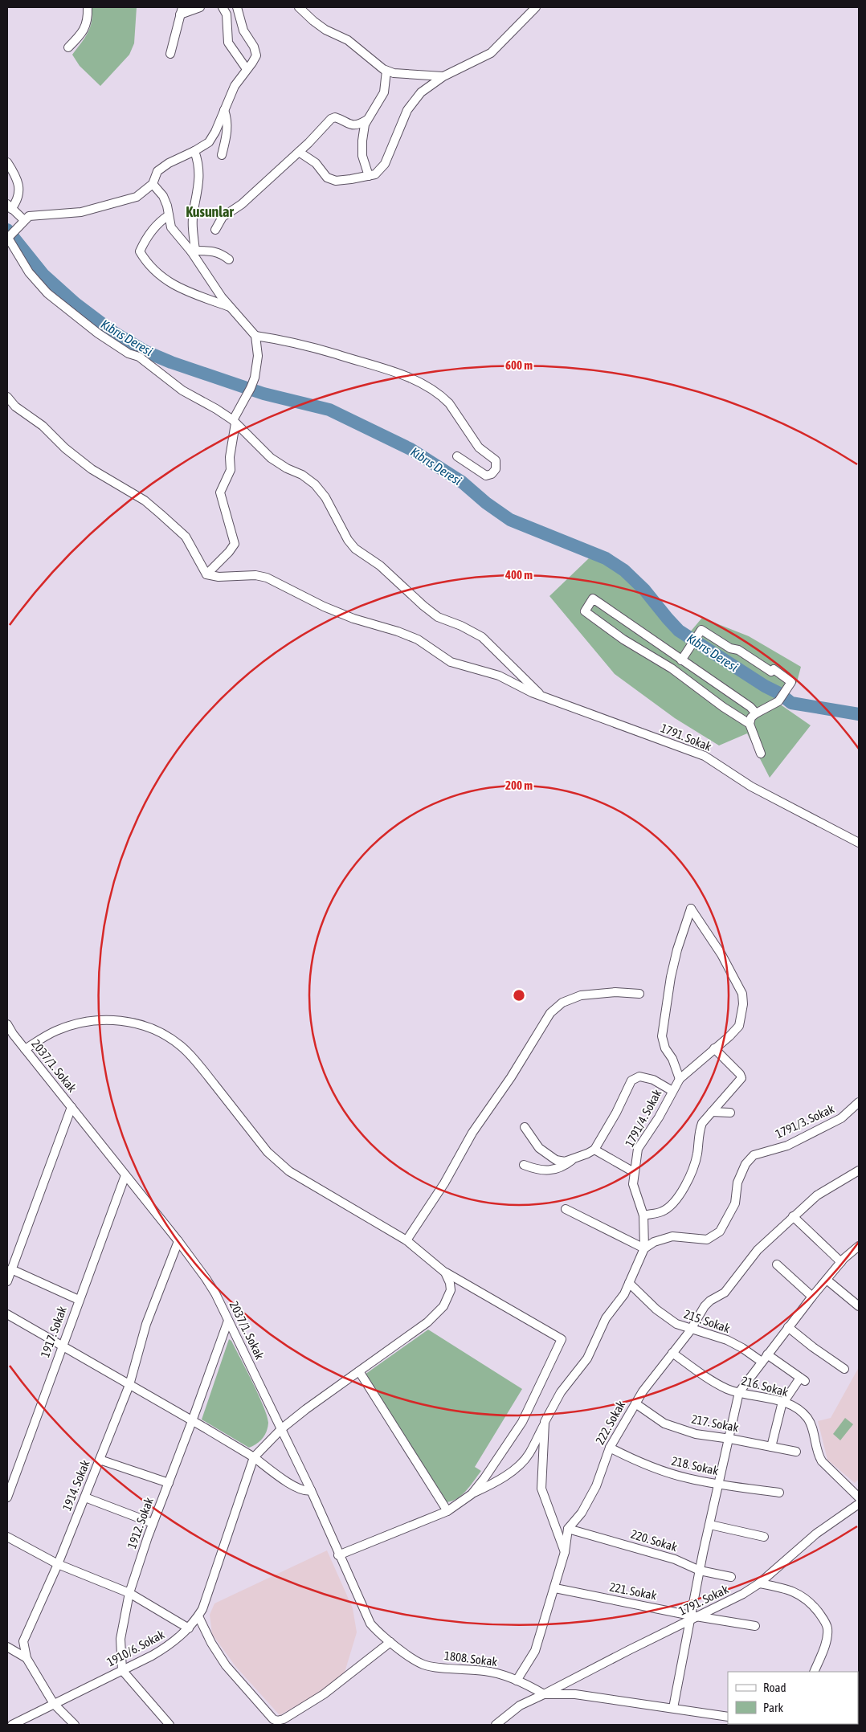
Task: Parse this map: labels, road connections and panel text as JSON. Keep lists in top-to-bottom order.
{
  "streets": {
    "street": [
      "1791. Sokak",
      "2037/1. Sokak",
      "1791/4. Sokak",
      "1791/3. Sokak",
      "215. Sokak",
      "1917. Sokak",
      "216. Sokak",
      "222. Sokak",
      "217. Sokak",
      "218. Sokak",
      "1914. Sokak",
      "1912. Sokak",
      "220. Sokak",
      "221. Sokak",
      "1910/6. Sokak",
      "1808. Sokak"
    ]
  },
  "crossings": [
    ["1791. Sokak", "221. Sokak"],
    ["1791. Sokak", "1808. Sokak"],
    ["2037/1. Sokak", "1917. Sokak"],
    ["2037/1. Sokak", "1914. Sokak"],
    ["2037/1. Sokak", "1912. Sokak"],
    ["2037/1. Sokak", "1808. Sokak"],
    ["1791/4. Sokak", "1791/3. Sokak"],
    ["215. Sokak", "222. Sokak"],
    ["216. Sokak", "222. Sokak"],
    ["222. Sokak", "217. Sokak"],
    ["222. Sokak", "218. Sokak"],
    ["222. Sokak", "220. Sokak"],
    ["222. Sokak", "221. Sokak"],
    ["222. Sokak", "1808. Sokak"],
    ["1914. Sokak", "1910/6. Sokak"],
    ["1912. Sokak", "1910/6. Sokak"]
  ],
  "districts": ["Kusunlar"],
  "water": ["Kıbrıs Deresi"],
  "legend": ["Road", "Park"],
  "rings": ["600 m", "400 m", "200 m"]
}
